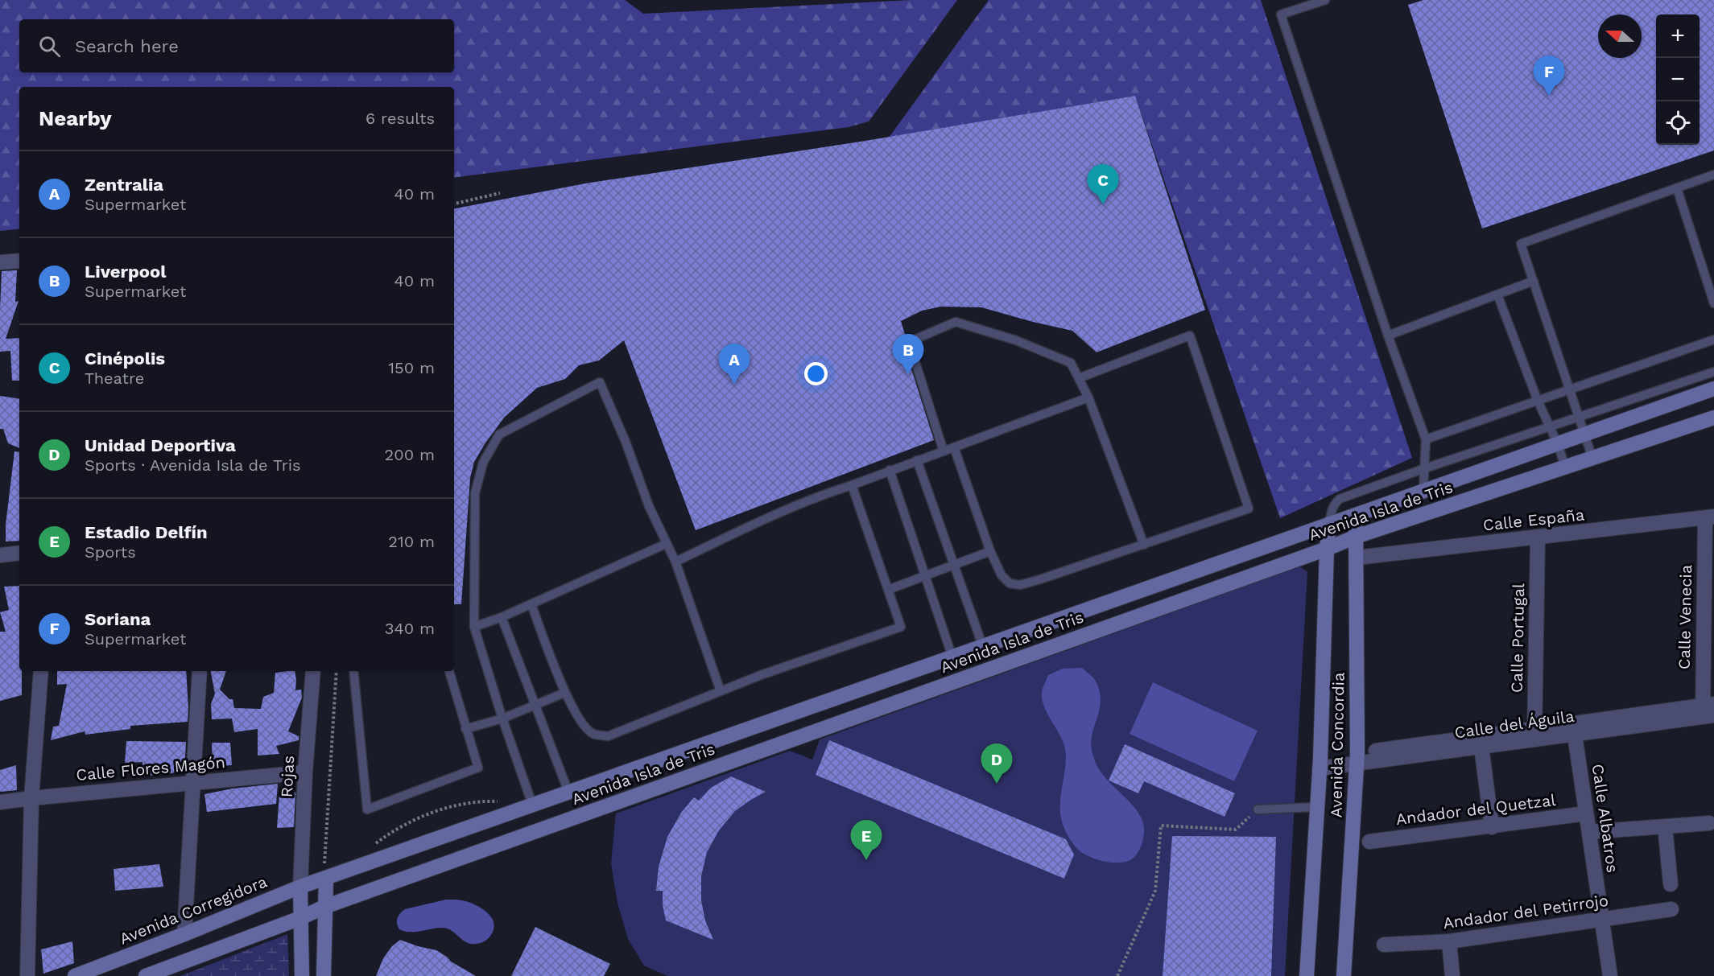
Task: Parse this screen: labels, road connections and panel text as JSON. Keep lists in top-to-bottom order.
{
  "streets": {
    "main road": ["Avenida Isla de Tris", "Avenida Concordia", "Avenida Corregidora"],
    "street": [
      "Calle España",
      "Calle Venecia",
      "Calle Portugal",
      "Calle del Águila",
      "Calle Flores Magón",
      "Rojas",
      "Andador del Quetzal",
      "Calle Albatros",
      "Andador del Petirrojo"
    ]
  },
  "crossings": [
    ["Avenida Isla de Tris", "Avenida Concordia"],
    ["Avenida Isla de Tris", "Avenida Corregidora"],
    ["Calle España", "Calle Venecia"],
    ["Calle España", "Calle Portugal"],
    ["Calle España", "Avenida Concordia"],
    ["Calle Venecia", "Calle del Águila"],
    ["Calle Portugal", "Calle del Águila"],
    ["Calle del Águila", "Avenida Concordia"],
    ["Calle del Águila", "Calle Albatros"],
    ["Calle Flores Magón", "Rojas"],
    ["Rojas", "Avenida Corregidora"],
    ["Andador del Quetzal", "Calle Albatros"],
    ["Calle Albatros", "Andador del Petirrojo"]
  ],
  "north": "left",
  "page": {
    "map_buttons": ["+", "−"],
    "search": "Search here",
    "pins": [
      "F",
      "C",
      "B",
      "A",
      "D",
      "E"
    ],
    "heading": ["Nearby", "6 results"],
    "list": [
      {
        "mark": "A",
        "name": "Zentralia",
        "note": "Supermarket",
        "value": "40 m"
      },
      {
        "mark": "B",
        "name": "Liverpool",
        "note": "Supermarket",
        "value": "40 m"
      },
      {
        "mark": "C",
        "name": "Cinépolis",
        "note": "Theatre",
        "value": "150 m"
      },
      {
        "mark": "D",
        "name": "Unidad Deportiva",
        "note": "Sports · Avenida Isla de Tris",
        "value": "200 m"
      },
      {
        "mark": "E",
        "name": "Estadio Delfín",
        "note": "Sports",
        "value": "210 m"
      },
      {
        "mark": "F",
        "name": "Soriana",
        "note": "Supermarket",
        "value": "340 m"
      }
    ]
  }
}
